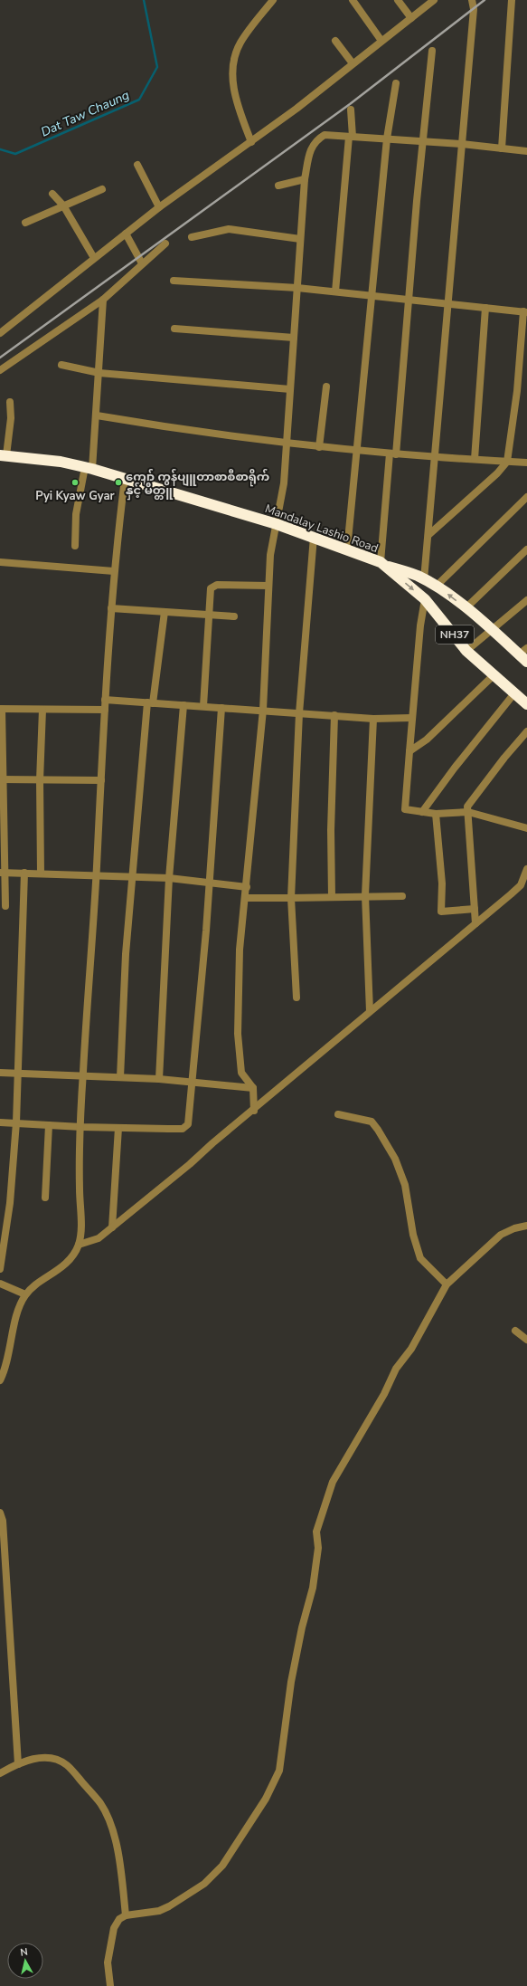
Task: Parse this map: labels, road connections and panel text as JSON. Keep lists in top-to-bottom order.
{
  "streets": {
    "highway": ["Mandalay Lashio Road", "NH37"]
  },
  "crossings": [
    ["Mandalay Lashio Road", "NH37"]
  ],
  "water": ["Dat Taw Chaung"],
  "places": ["Pyi Kyaw Gyar", "ကျော် ကွန်ပျူတာစာစီစာရိုက် နှင့် မိတ္တူ"],
  "north": "top"
}
